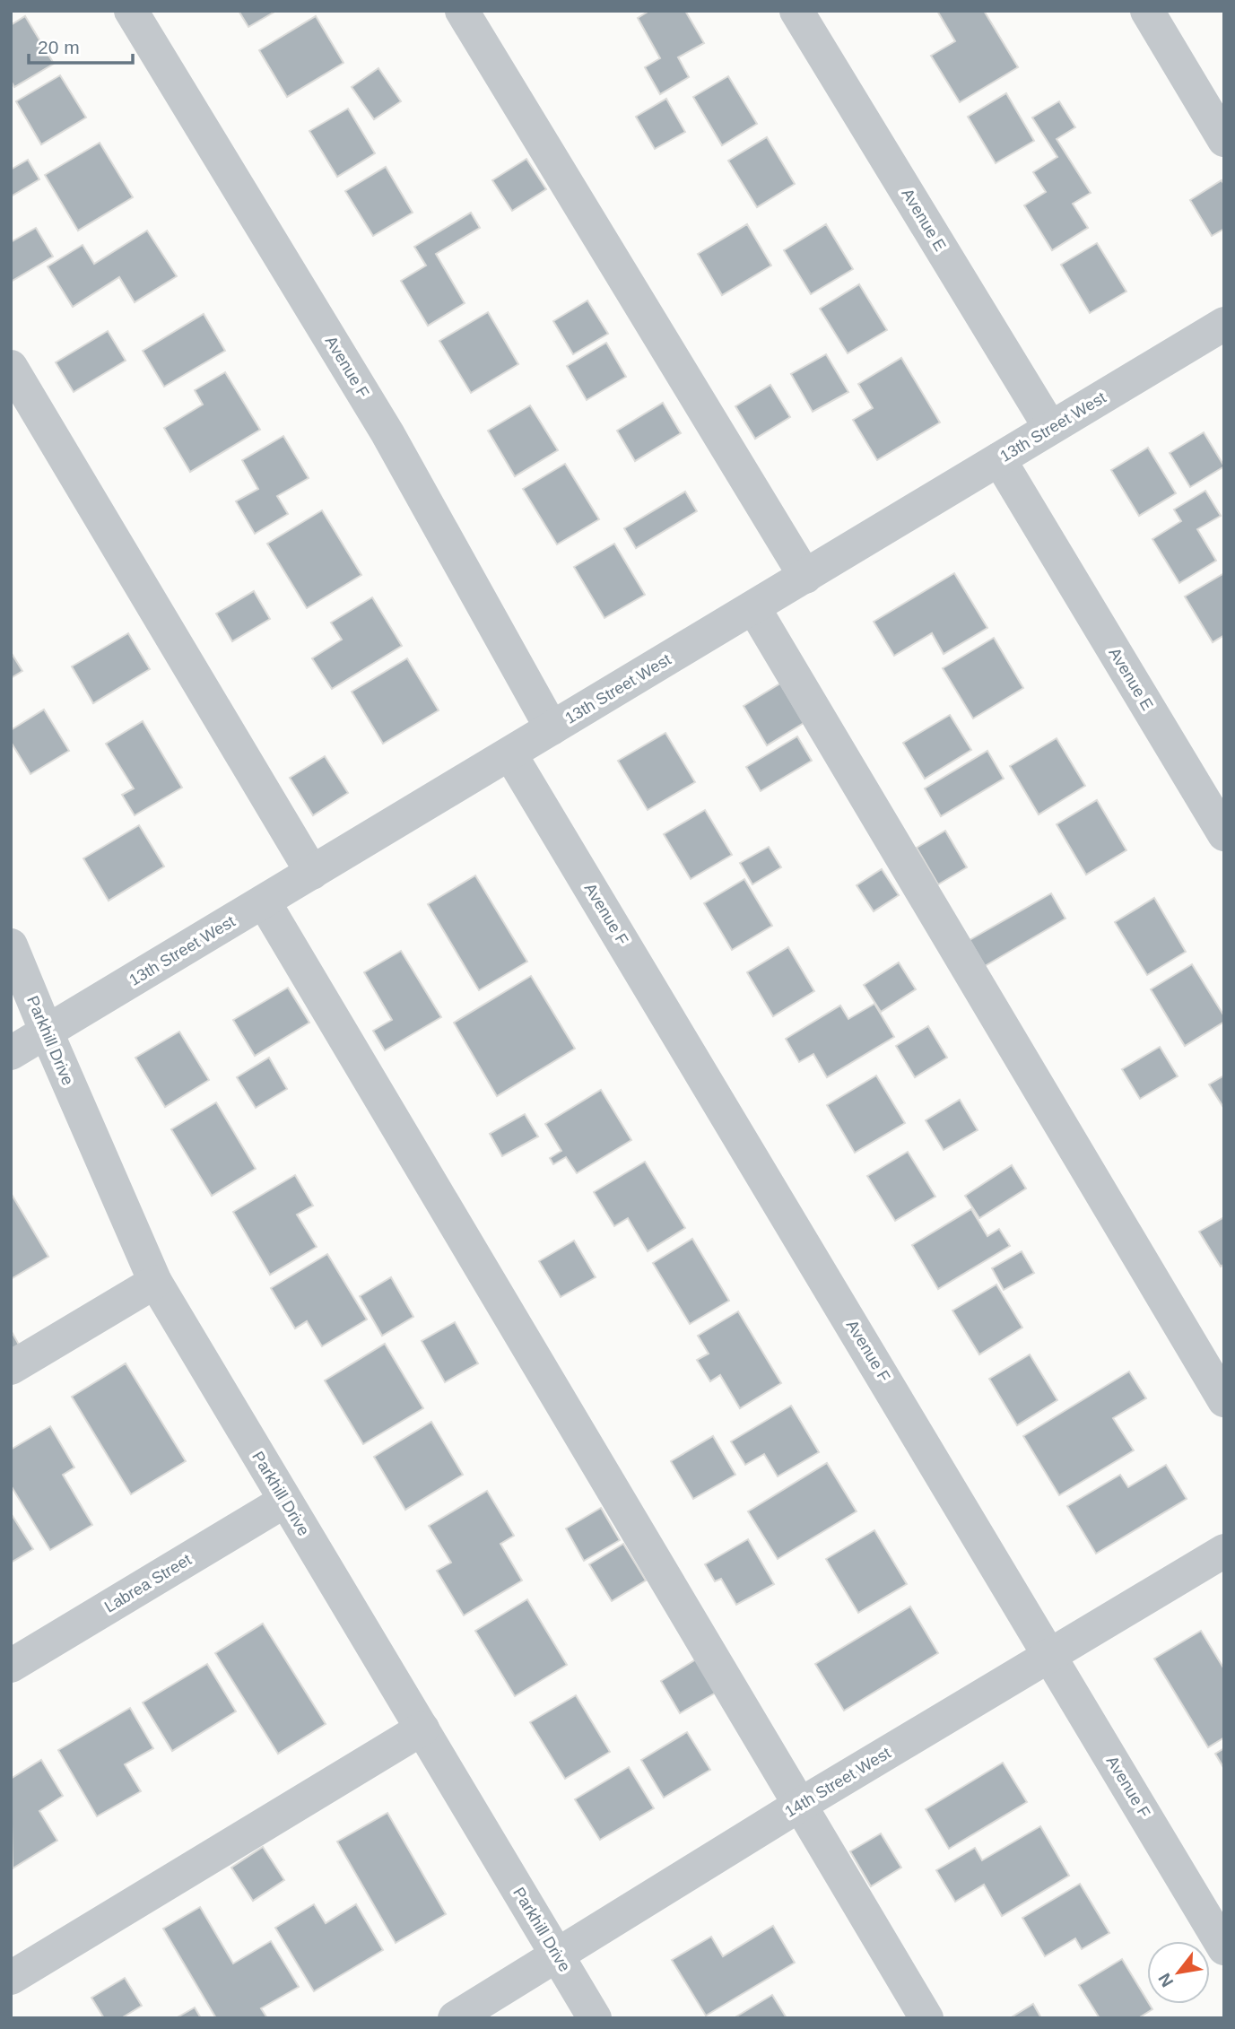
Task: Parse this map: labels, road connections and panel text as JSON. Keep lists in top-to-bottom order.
{
  "streets": {
    "street": [
      "Avenue E",
      "Avenue F",
      "13th Street West",
      "Parkhill Drive",
      "Labrea Street",
      "14th Street West"
    ]
  },
  "crossings": [
    ["Avenue E", "13th Street West"],
    ["Avenue F", "13th Street West"],
    ["Avenue F", "14th Street West"],
    ["13th Street West", "Parkhill Drive"],
    ["Parkhill Drive", "Labrea Street"],
    ["Parkhill Drive", "14th Street West"]
  ],
  "scale_bar": "20 m",
  "north": "bottom left"
}
